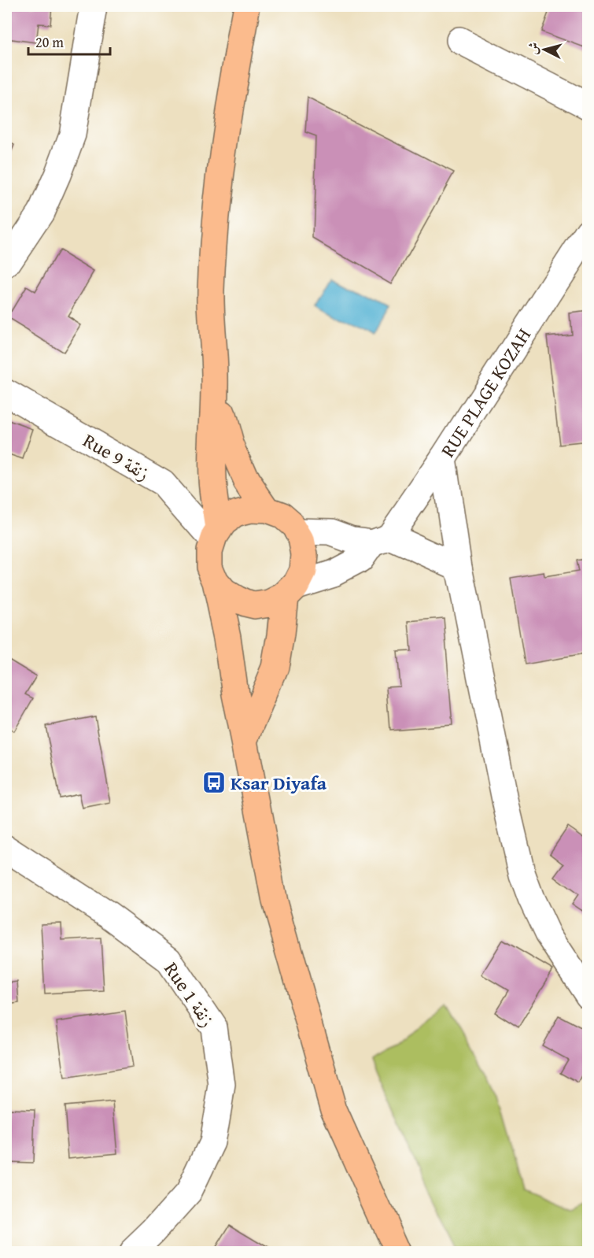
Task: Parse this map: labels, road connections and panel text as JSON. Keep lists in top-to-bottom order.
{
  "streets": {
    "street": ["RUE PLAGE KOZAH", "Rue 9 زنقة", "Rue 1 زنقة"]
  },
  "crossings": [
    ["RUE PLAGE KOZAH", "Rue 9 زنقة"]
  ],
  "places": {
    "bus stop": ["Ksar Diyafa"]
  },
  "scale_bar": "20 m",
  "north": "left"
}
